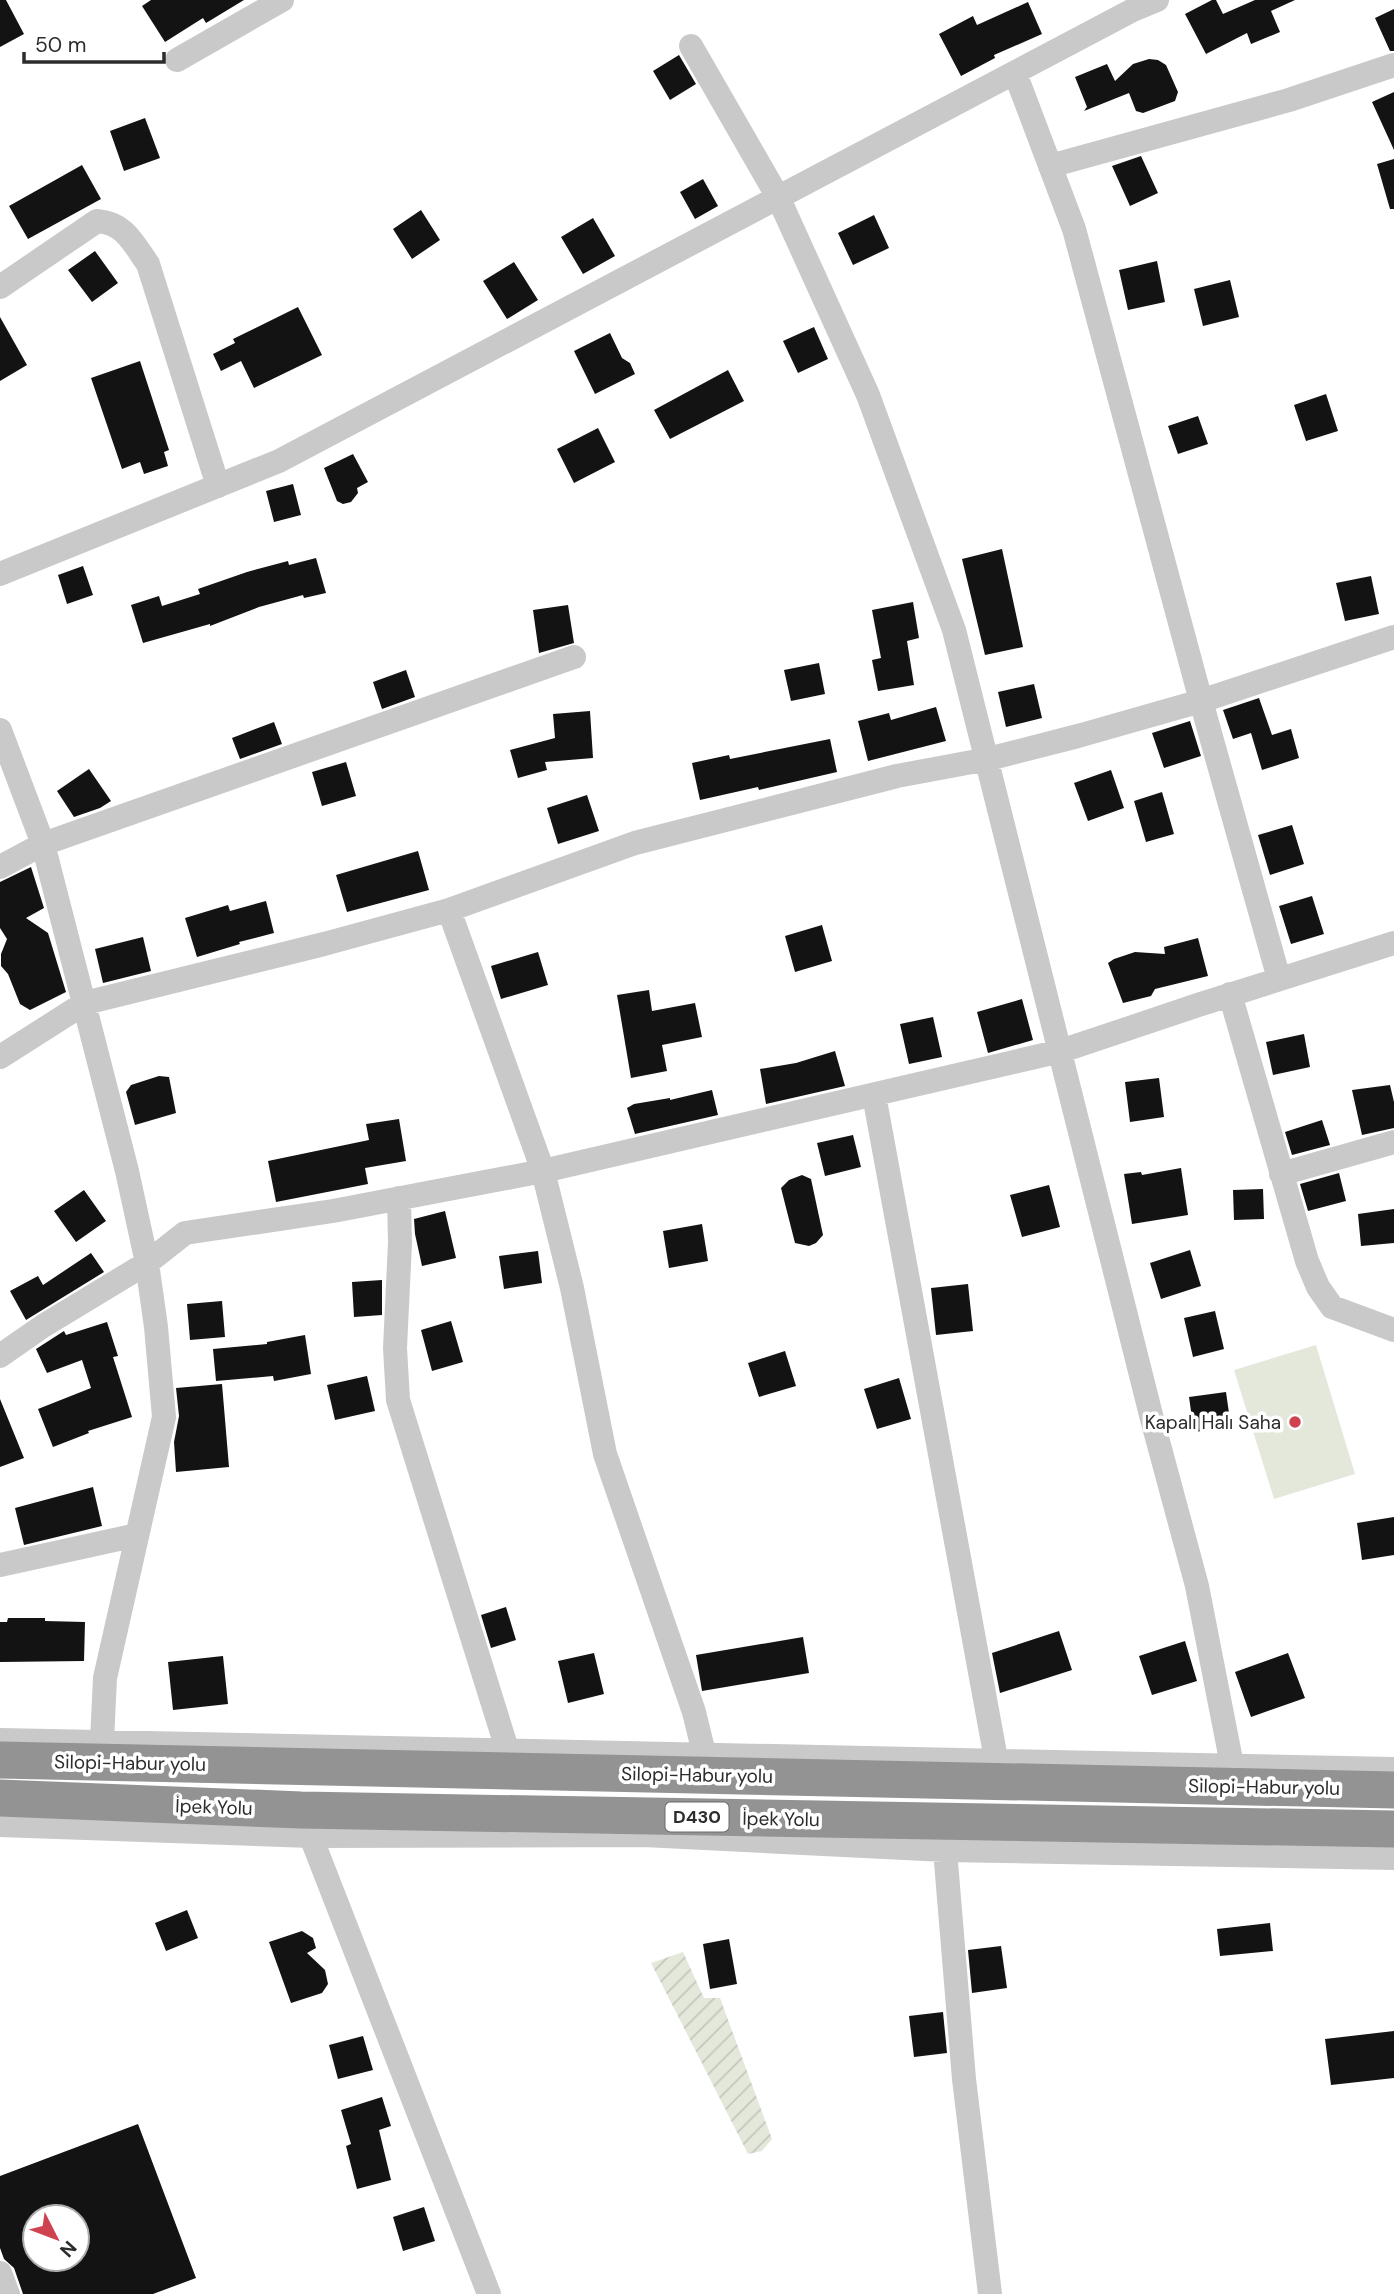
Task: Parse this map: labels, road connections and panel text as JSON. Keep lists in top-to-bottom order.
{
  "streets": {
    "highway": ["Silopi-Habur yolu", "İpek Yolu", "D430"]
  },
  "places": ["Kapalı Halı Saha"],
  "scale_bar": "50 m",
  "north": "bottom right"
}
